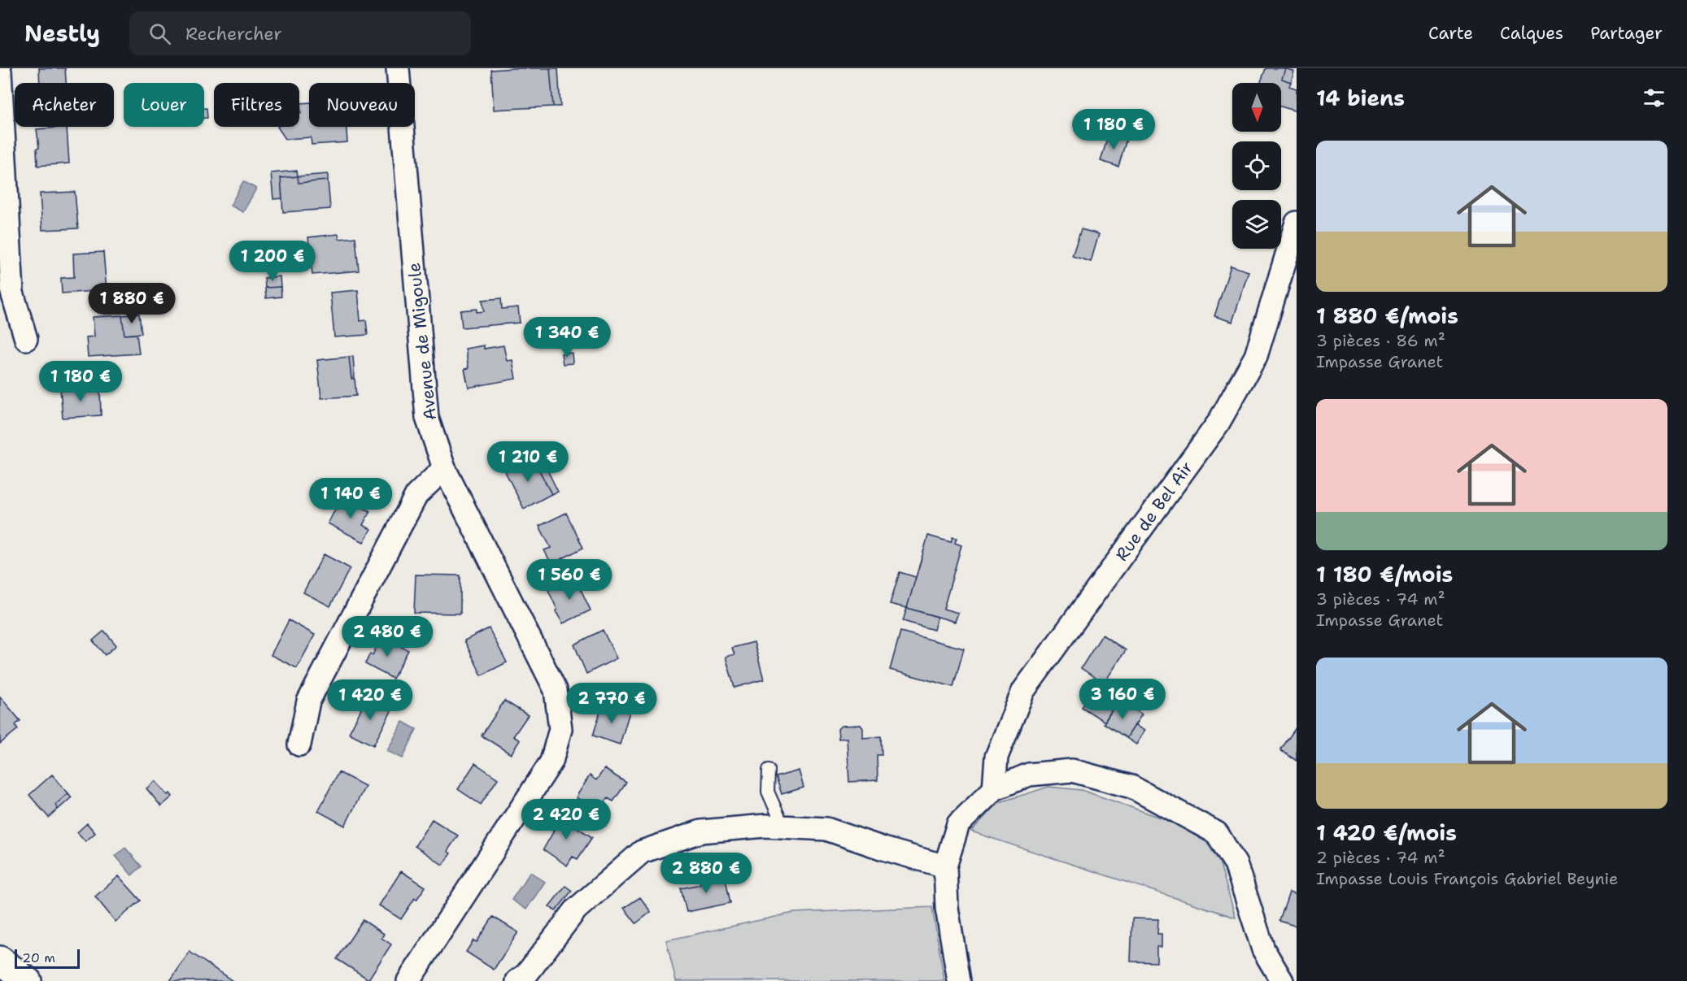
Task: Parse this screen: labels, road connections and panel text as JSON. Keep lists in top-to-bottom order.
{
  "streets": {
    "street": ["Avenue de Migoule", "Rue de Bel Air"]
  },
  "scale_bar": "20 m",
  "north": "bottom",
  "page": {
    "header": "Nestly",
    "search": "Rechercher",
    "nav": ["Carte", "Calques", "Partager"],
    "heading": "14 biens",
    "chip": [
      "Acheter",
      "Louer",
      "Filtres",
      "Nouveau"
    ],
    "price": [
      "1 180 €",
      "1 200 €",
      "1 880 €",
      "1 340 €",
      "1 180 €",
      "1 210 €",
      "1 140 €",
      "1 560 €",
      "2 480 €",
      "3 160 €",
      "1 420 €",
      "2 770 €",
      "2 420 €",
      "2 880 €"
    ],
    "list": [
      {
        "name": "1 880 €/mois",
        "note": "3 pièces · 86 m² · Impasse Granet"
      },
      {
        "name": "1 180 €/mois",
        "note": "3 pièces · 74 m² · Impasse Granet"
      },
      {
        "name": "1 420 €/mois",
        "note": "2 pièces · 74 m² · Impasse Louis François Gabriel Beynie"
      }
    ],
    "scale": "20 m"
  }
}
